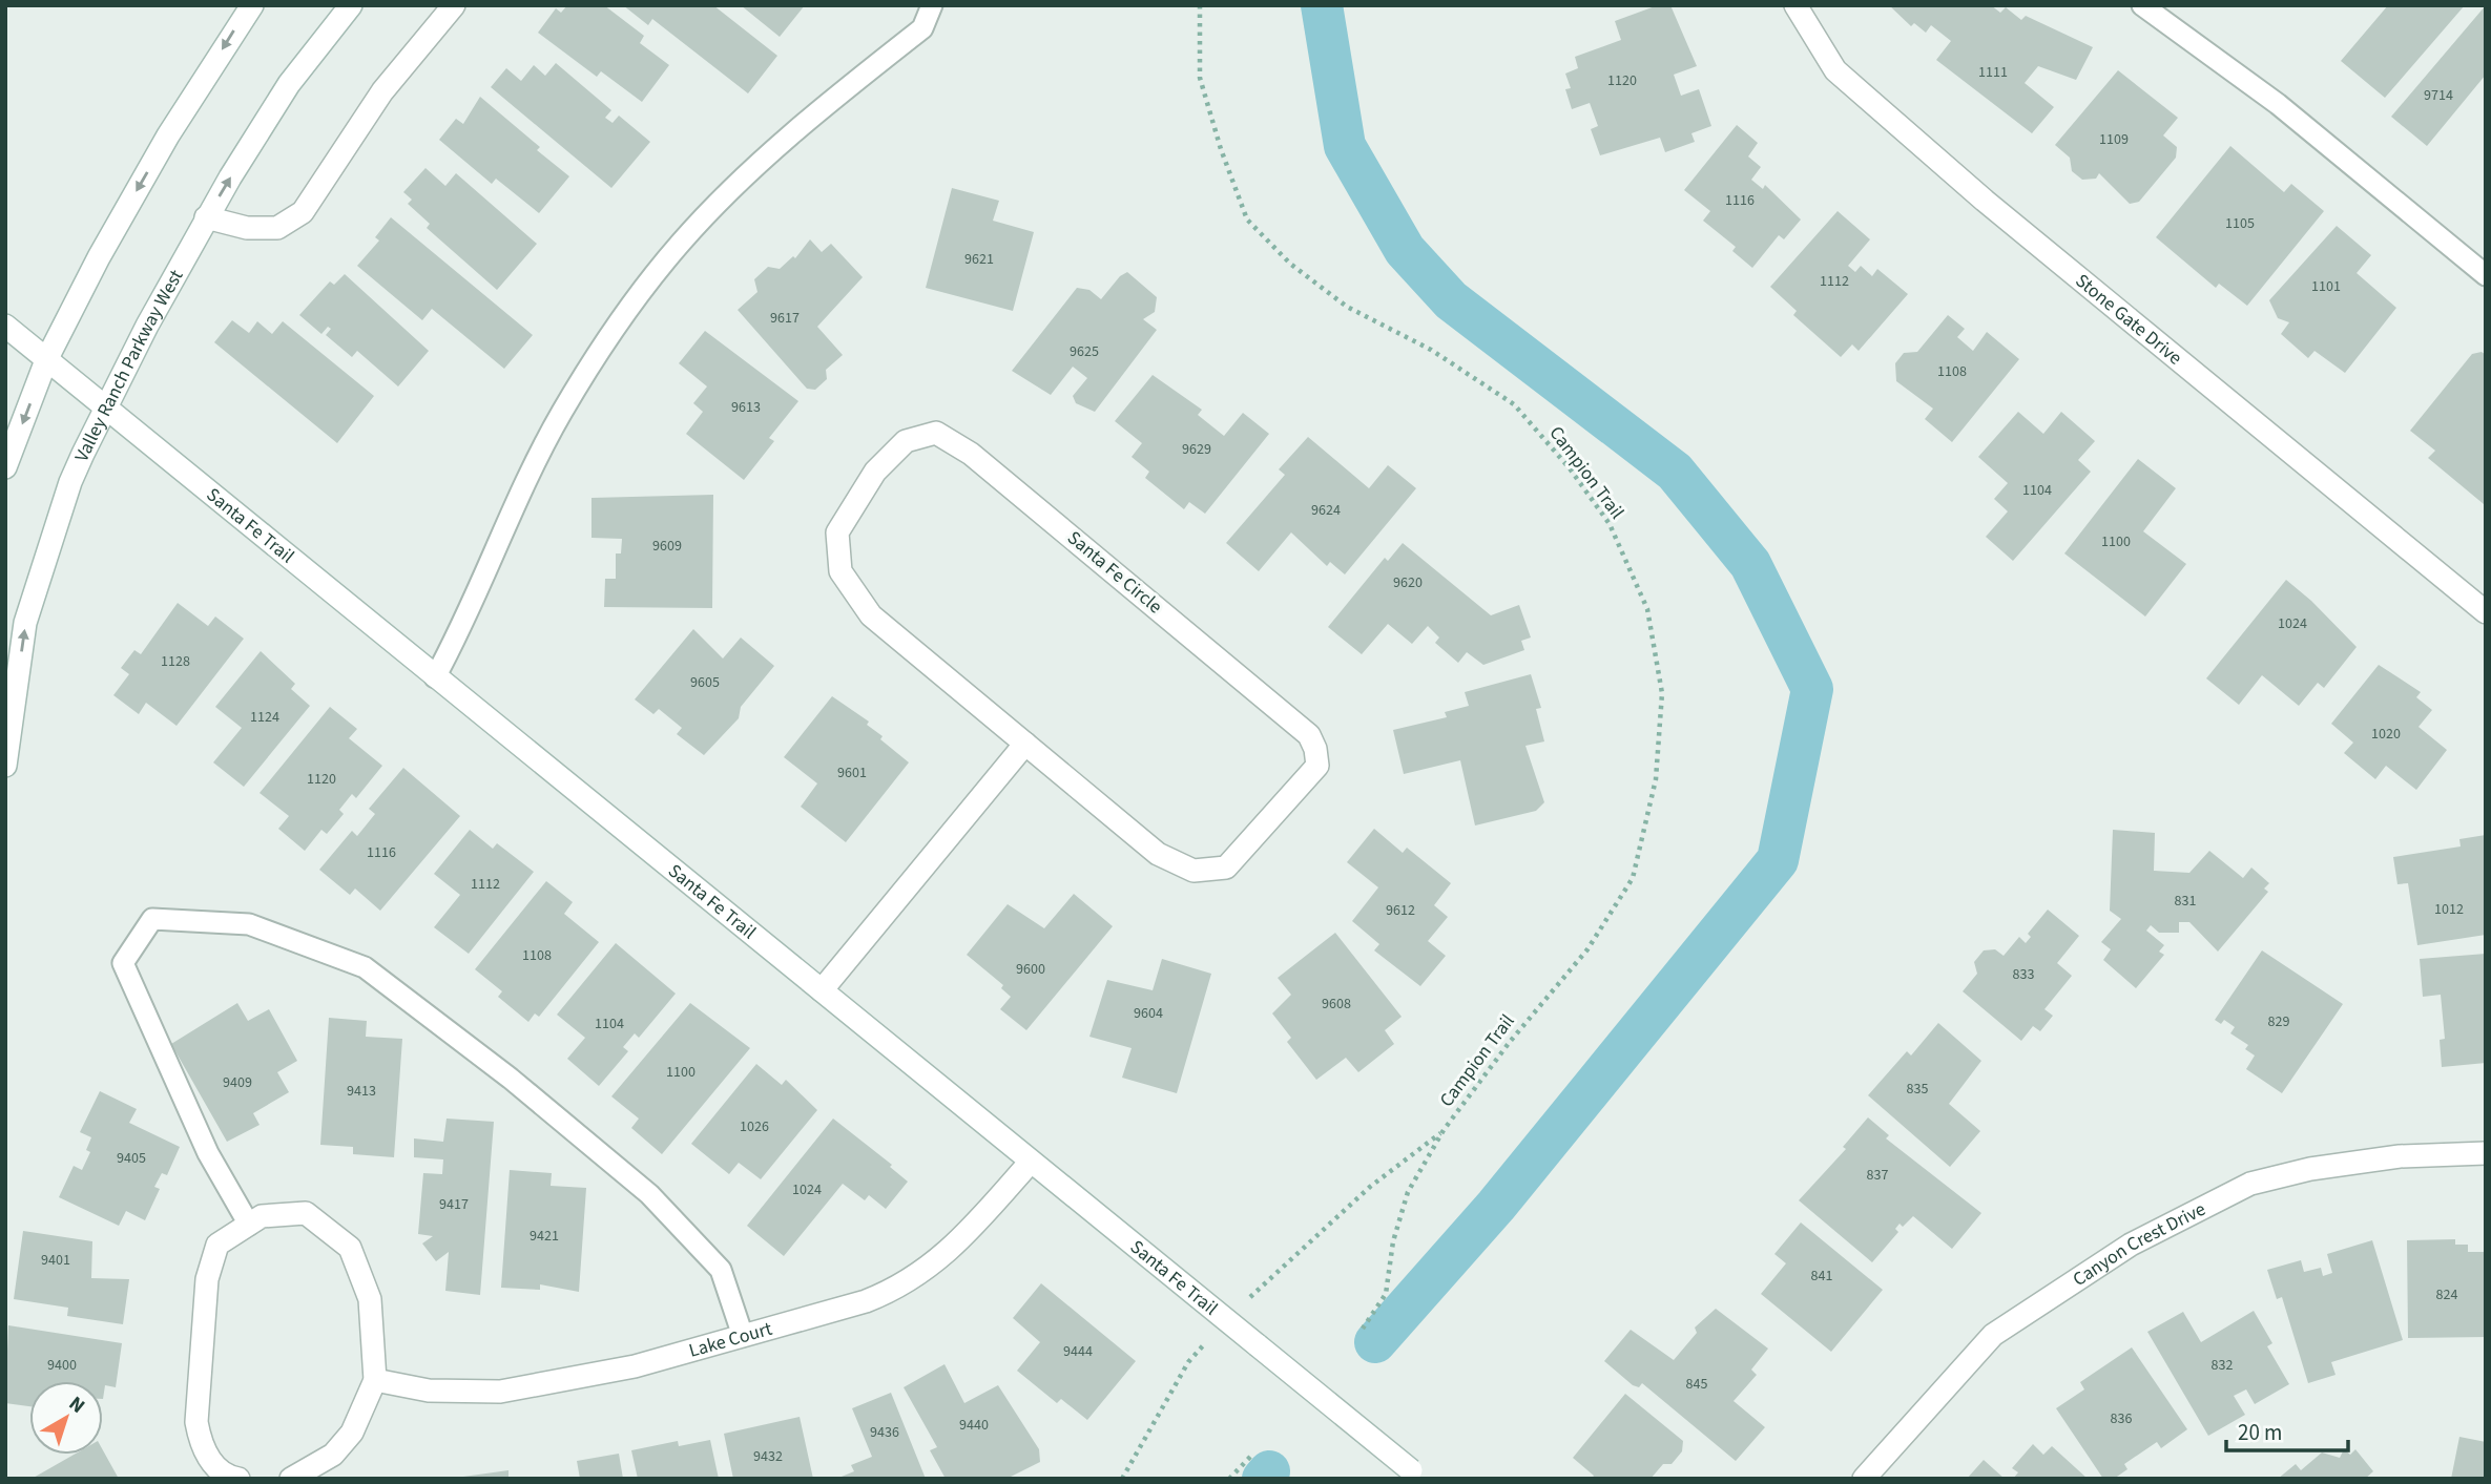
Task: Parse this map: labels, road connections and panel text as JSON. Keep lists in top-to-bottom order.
{
  "streets": {
    "street": [
      "Stone Gate Drive",
      "Valley Ranch Parkway West",
      "Santa Fe Trail",
      "Santa Fe Circle",
      "Canyon Crest Drive",
      "Lake Court"
    ],
    "path": ["Campion Trail"]
  },
  "crossings": [
    ["Valley Ranch Parkway West", "Santa Fe Trail"],
    ["Santa Fe Trail", "Lake Court"]
  ],
  "house_numbers": [
    "1111",
    "1120",
    "9714",
    "1109",
    "1116",
    "1105",
    "9621",
    "1112",
    "1101",
    "9617",
    "9625",
    "1108",
    "9613",
    "9629",
    "1104",
    "9624",
    "1100",
    "9609",
    "9620",
    "1024",
    "1128",
    "9605",
    "1124",
    "1020",
    "9601",
    "1120",
    "1116",
    "1112",
    "831",
    "1012",
    "9612",
    "1108",
    "9600",
    "833",
    "9608",
    "9604",
    "829",
    "1104",
    "1100",
    "9409",
    "835",
    "9413",
    "1026",
    "9405",
    "837",
    "1024",
    "9417",
    "9421",
    "9401",
    "841",
    "824",
    "9444",
    "9400",
    "832",
    "845",
    "836",
    "9440",
    "9436",
    "9432"
  ],
  "scale_bar": "20 m",
  "north": "top right"
}
